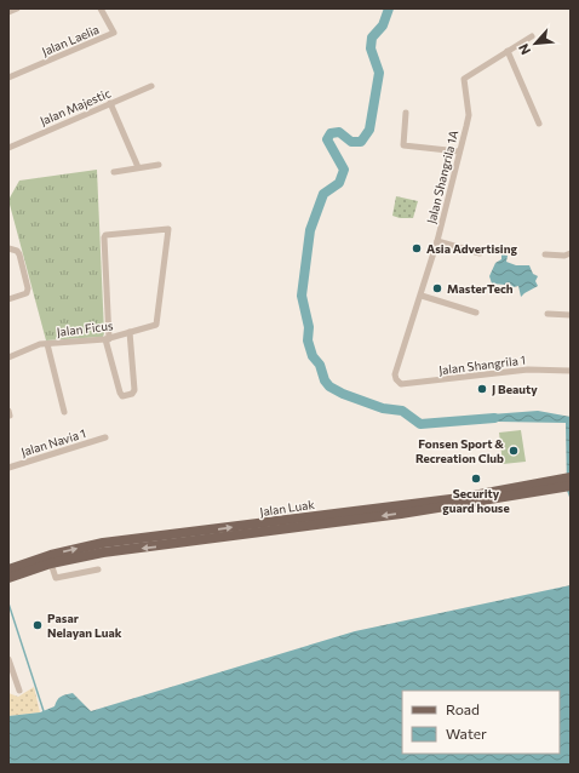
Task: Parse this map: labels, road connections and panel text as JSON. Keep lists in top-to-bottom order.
{
  "streets": {
    "main road": ["Jalan Luak"],
    "street": [
      "Jalan Laelia",
      "Jalan Majestic",
      "Jalan Shangrila 1A",
      "Jalan Ficus",
      "Jalan Shangrila 1",
      "Jalan Navia 1"
    ]
  },
  "crossings": [
    ["Jalan Shangrila 1A", "Jalan Shangrila 1"]
  ],
  "places": [
    "Asia Advertising",
    "MasterTech",
    "J Beauty",
    "Fonsen Sport & Recreation Club",
    "Security guard house",
    "Pasar Nelayan Luak"
  ],
  "legend": ["Road", "Water"],
  "north": "bottom left"
}
